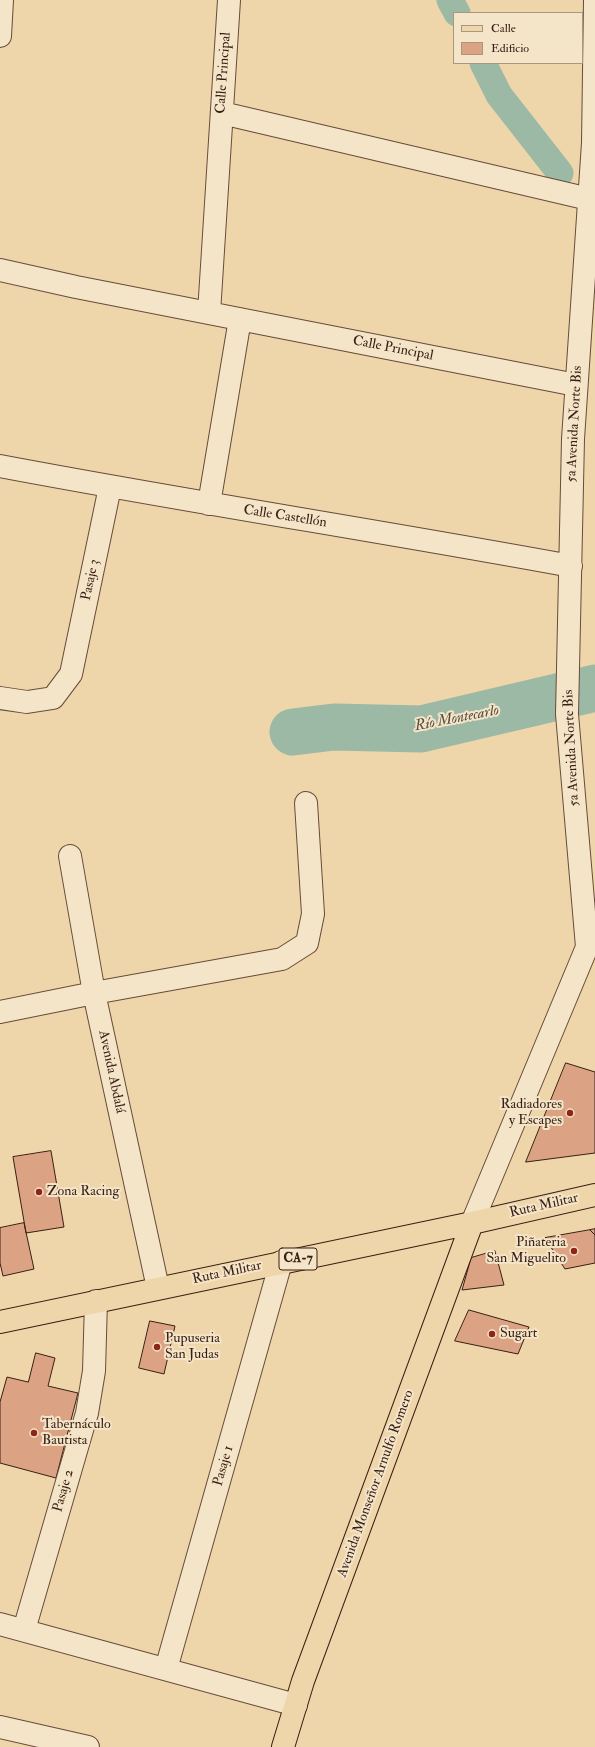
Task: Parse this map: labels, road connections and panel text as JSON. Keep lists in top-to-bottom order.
{
  "streets": {
    "main road": ["Ruta Militar", "CA-7", "Avenida Monseñor Arnulfo Romero"],
    "street": [
      "Calle Principal",
      "5a Avenida Norte Bis",
      "Calle Castellón",
      "Pasaje 3",
      "Avenida Abdalá",
      "Pasaje 1",
      "Pasaje 2"
    ]
  },
  "crossings": [
    ["Calle Principal", "5a Avenida Norte Bis"],
    ["5a Avenida Norte Bis", "Calle Castellón"],
    ["5a Avenida Norte Bis", "Ruta Militar"],
    ["5a Avenida Norte Bis", "Avenida Monseñor Arnulfo Romero"],
    ["Calle Castellón", "Pasaje 3"],
    ["Avenida Abdalá", "Ruta Militar"],
    ["Ruta Militar", "Pasaje 1"],
    ["Ruta Militar", "Avenida Monseñor Arnulfo Romero"],
    ["Ruta Militar", "Pasaje 2"]
  ],
  "water": ["Río Montecarlo"],
  "places": [
    "Radiadores y Escapes",
    "Zona Racing",
    "Piñateria San Miguelito",
    "Sugart",
    "Pupuseria San Judas",
    "Tabernáculo Bautista"
  ],
  "legend": ["Calle", "Edificio"]
}
